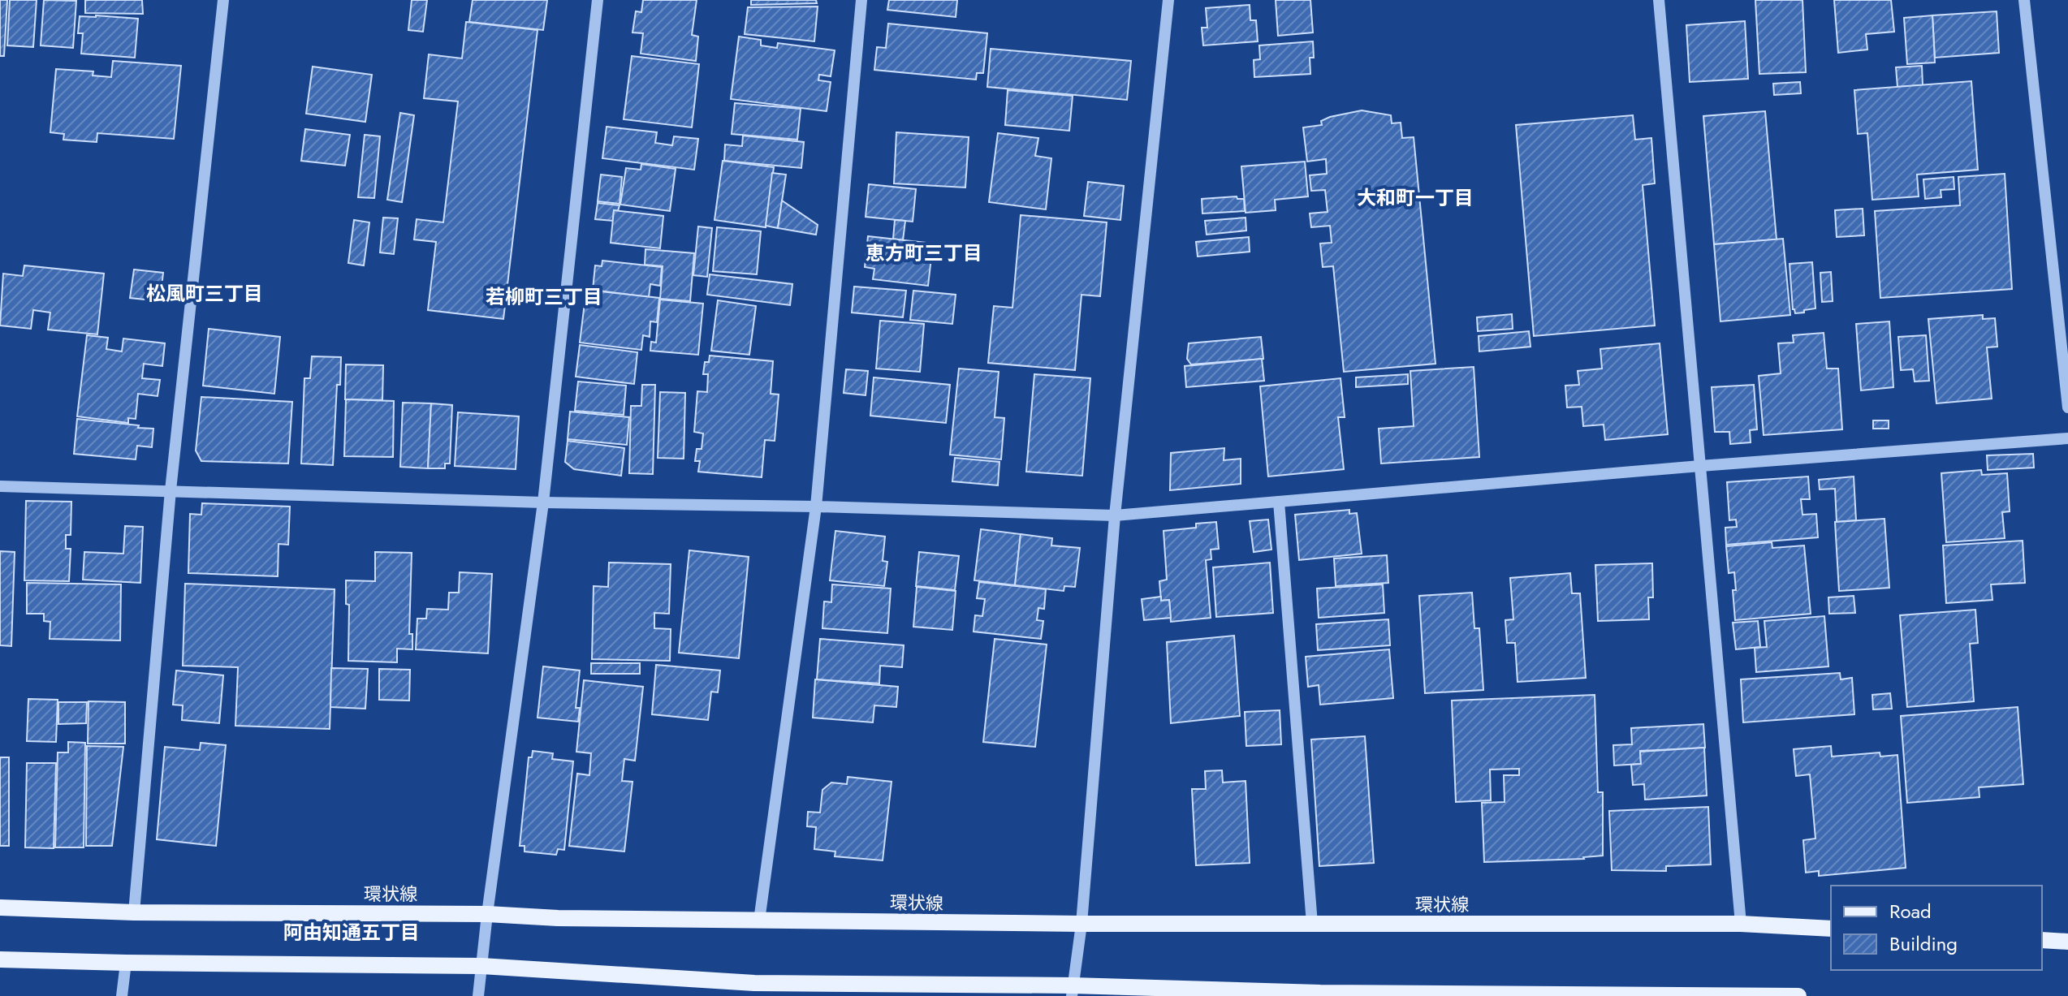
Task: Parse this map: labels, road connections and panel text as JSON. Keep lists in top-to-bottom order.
{
  "streets": {
    "main road": ["環状線"]
  },
  "districts": [
    "大和町一丁目",
    "恵方町三丁目",
    "松風町三丁目",
    "若柳町三丁目",
    "阿由知通五丁目"
  ],
  "legend": ["Road", "Building"]
}
